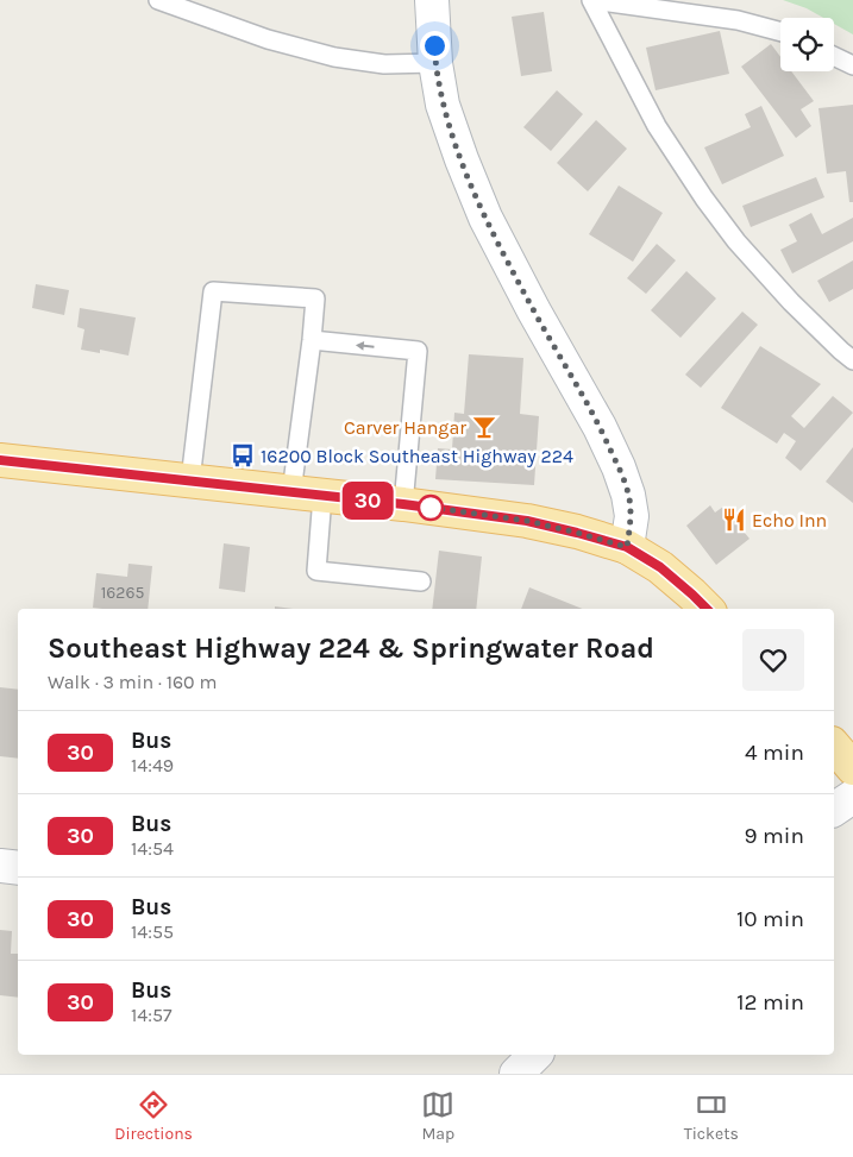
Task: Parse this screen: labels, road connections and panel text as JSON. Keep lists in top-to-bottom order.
{
  "places": {
    "bar": ["Carver Hangar"],
    "bus stop": ["16200 Block Southeast Highway 224"],
    "restaurant": ["Echo Inn"]
  },
  "lines": ["bus line 30"],
  "house_numbers": ["16265"],
  "page": {
    "on_map": "30",
    "heading": ["Southeast Highway 224 & Springwater Road", "Walk · 3 min · 160 m"],
    "list": [
      {
        "mark": "30",
        "name": "Bus",
        "note": "14:49",
        "value": "4 min"
      },
      {
        "mark": "30",
        "name": "Bus",
        "note": "14:54",
        "value": "9 min"
      },
      {
        "mark": "30",
        "name": "Bus",
        "note": "14:55",
        "value": "10 min"
      },
      {
        "mark": "30",
        "name": "Bus",
        "note": "14:57",
        "value": "12 min"
      }
    ],
    "tabs": ["Directions", "Map", "Tickets"]
  }
}
